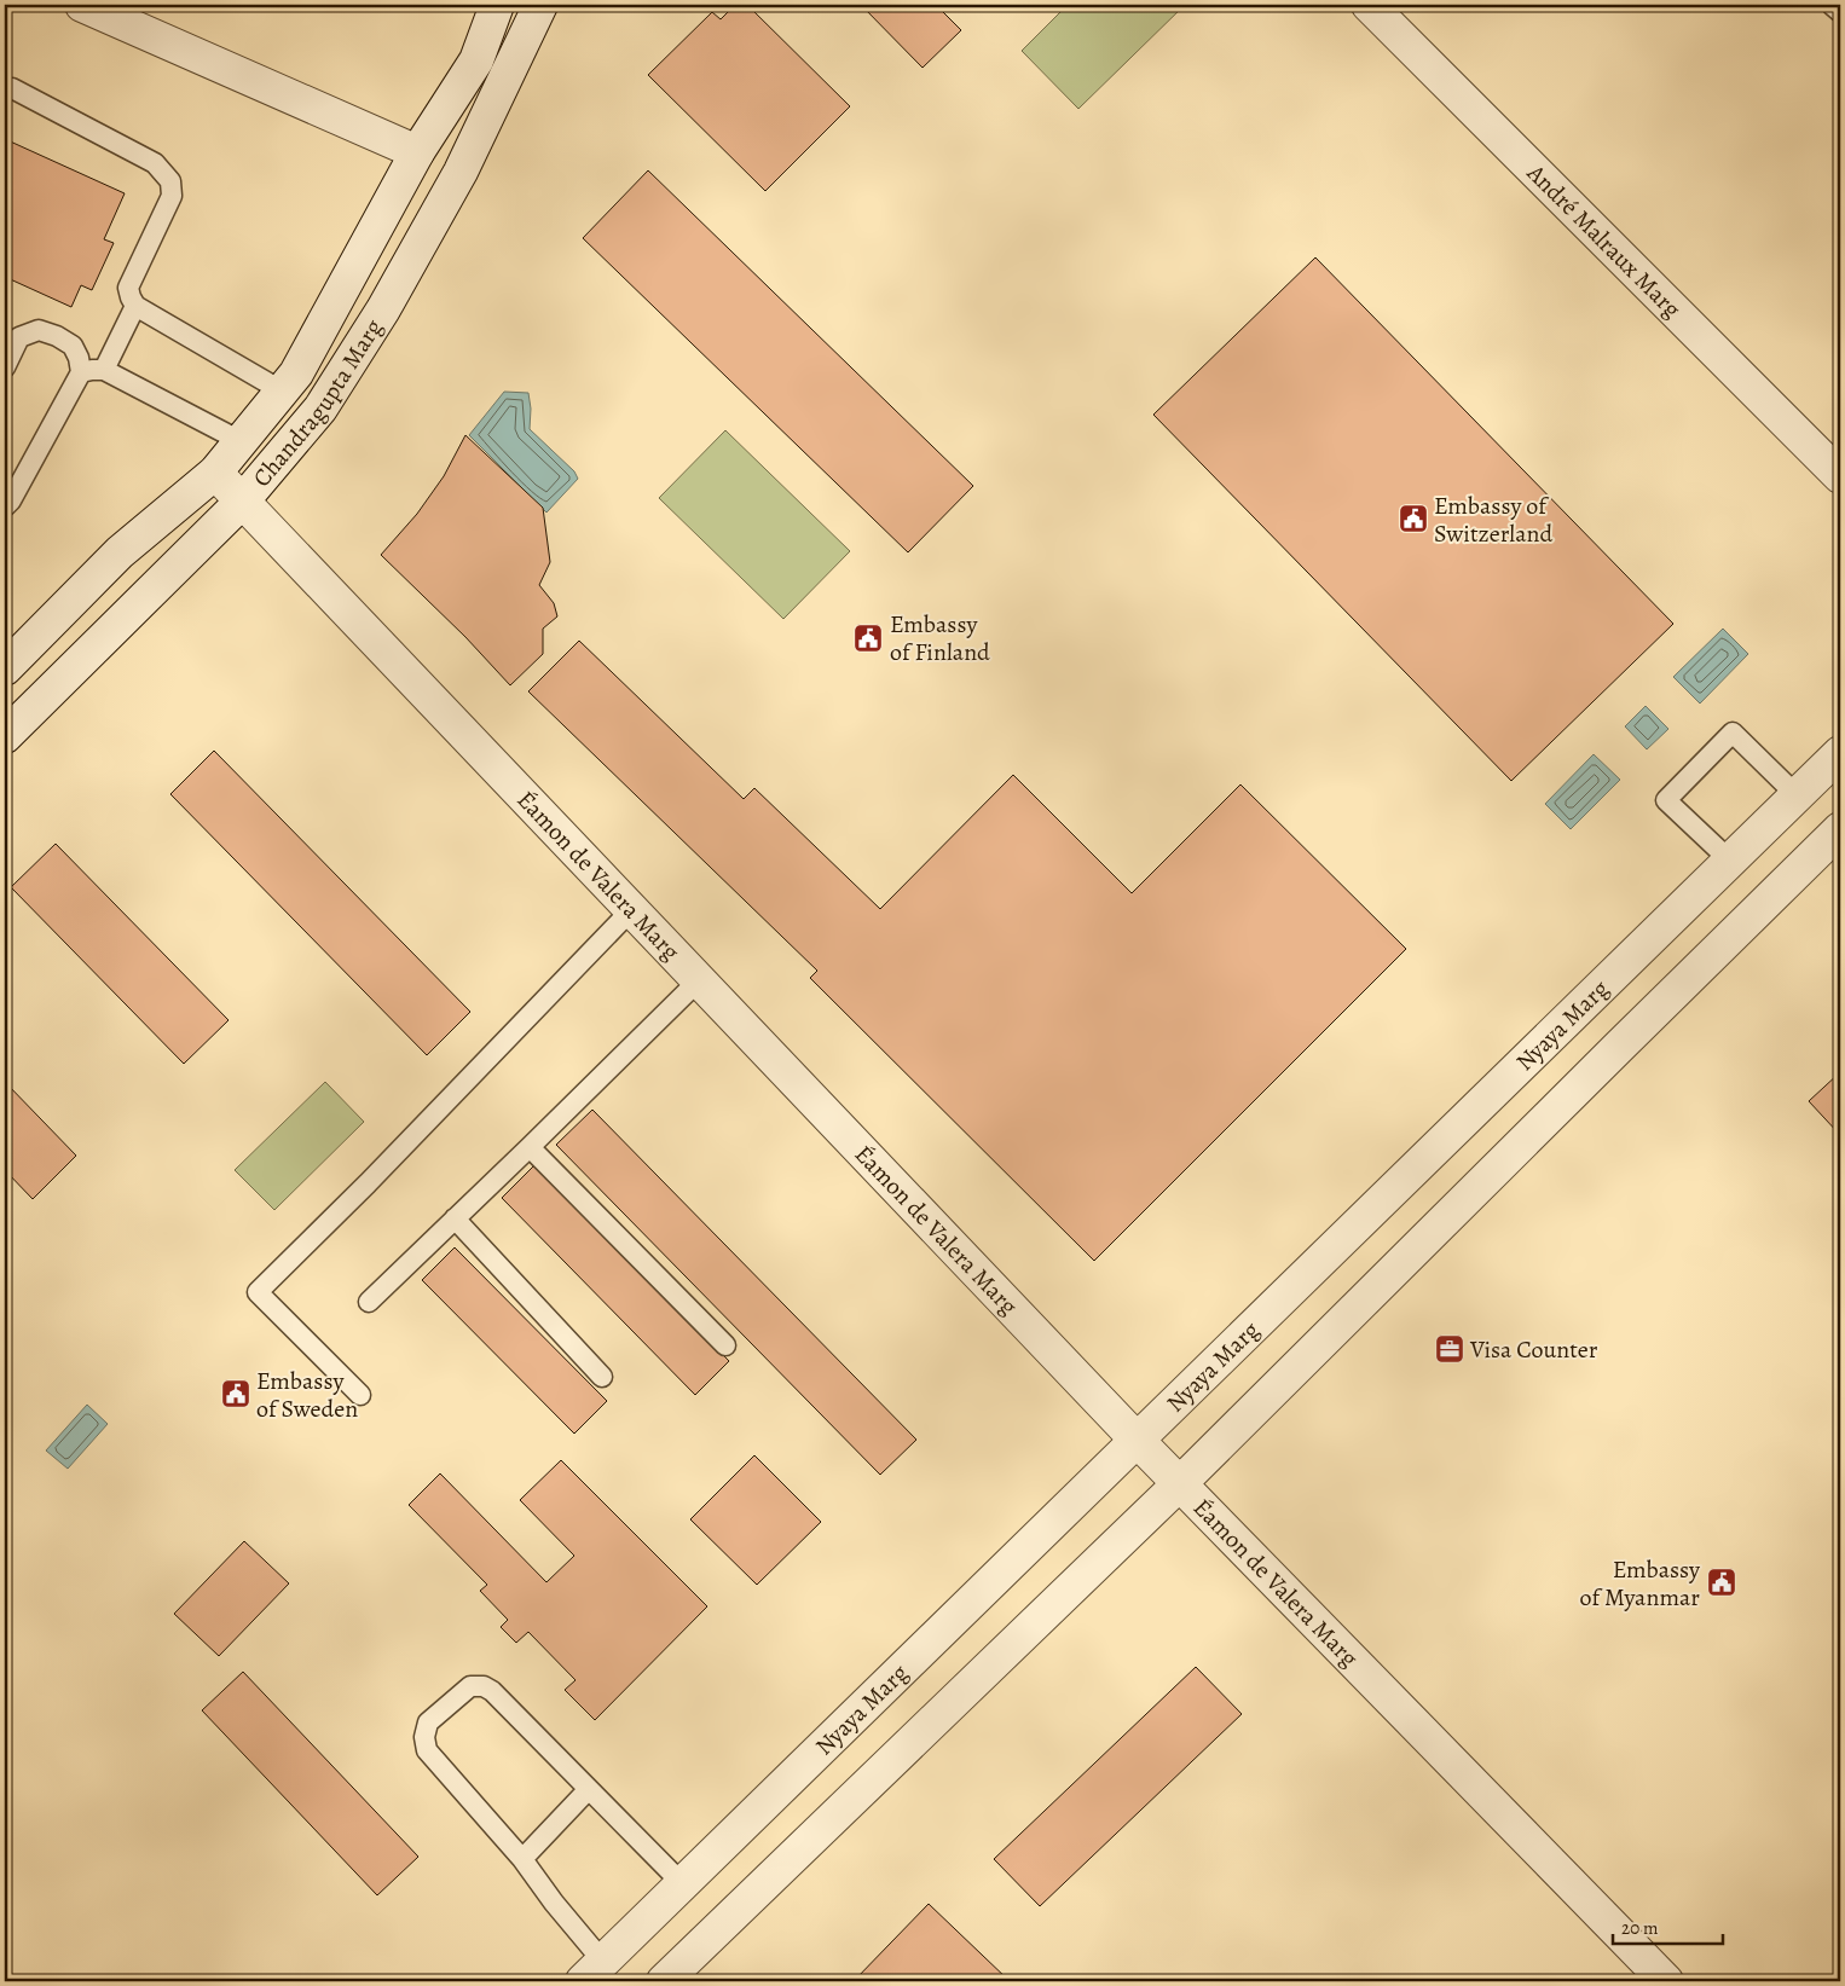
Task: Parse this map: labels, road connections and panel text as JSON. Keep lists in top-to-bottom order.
{
  "streets": {
    "street": [
      "André Malraux Marg",
      "Chandragupta Marg",
      "Éamon de Valera Marg",
      "Nyaya Marg"
    ]
  },
  "crossings": [
    ["Chandragupta Marg", "Éamon de Valera Marg"],
    ["Éamon de Valera Marg", "Nyaya Marg"]
  ],
  "places": {
    "public building": [
      "Embassy of Switzerland",
      "Embassy of Finland",
      "Embassy of Sweden",
      "Embassy of Myanmar"
    ],
    "office": ["Visa Counter"]
  },
  "scale_bar": "20 m"
}
